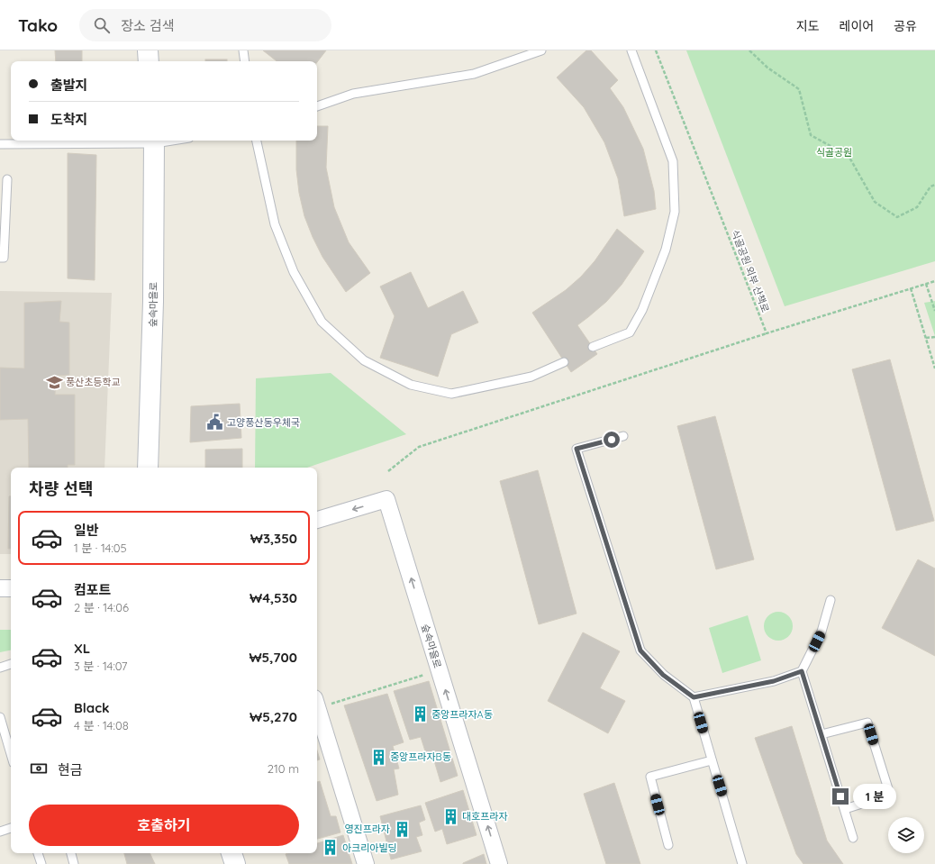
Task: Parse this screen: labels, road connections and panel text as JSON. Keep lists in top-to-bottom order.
{
  "streets": {
    "main road": ["숲속마을로"],
    "path": ["식골공원 외부 산책로"]
  },
  "one_way": ["숲속마을로"],
  "parks": ["식골공원"],
  "places": {
    "school or university": ["풍산초등학교"],
    "public building": ["고양풍산동우체국"],
    "building": [
      "중앙프라자A동",
      "중앙프라자B동",
      "대호프라자",
      "영진프라자",
      "아크리아빌딩"
    ]
  },
  "page": {
    "header": "Tako",
    "search": "장소 검색",
    "nav": ["지도", "레이어", "공유"],
    "banner": ["출발지", "도착지"],
    "heading": "차량 선택",
    "list": [
      {
        "name": "일반",
        "note": "1 분 · 14:05",
        "value": "₩3,350"
      },
      {
        "name": "컴포트",
        "note": "2 분 · 14:06",
        "value": "₩4,530"
      },
      {
        "name": "XL",
        "note": "3 분 · 14:07",
        "value": "₩5,700"
      },
      {
        "name": "Black",
        "note": "4 분 · 14:08",
        "value": "₩5,270"
      }
    ],
    "pay": ["현금", "210 m"],
    "bubble": "1 분",
    "buttons": "호출하기"
  }
}
